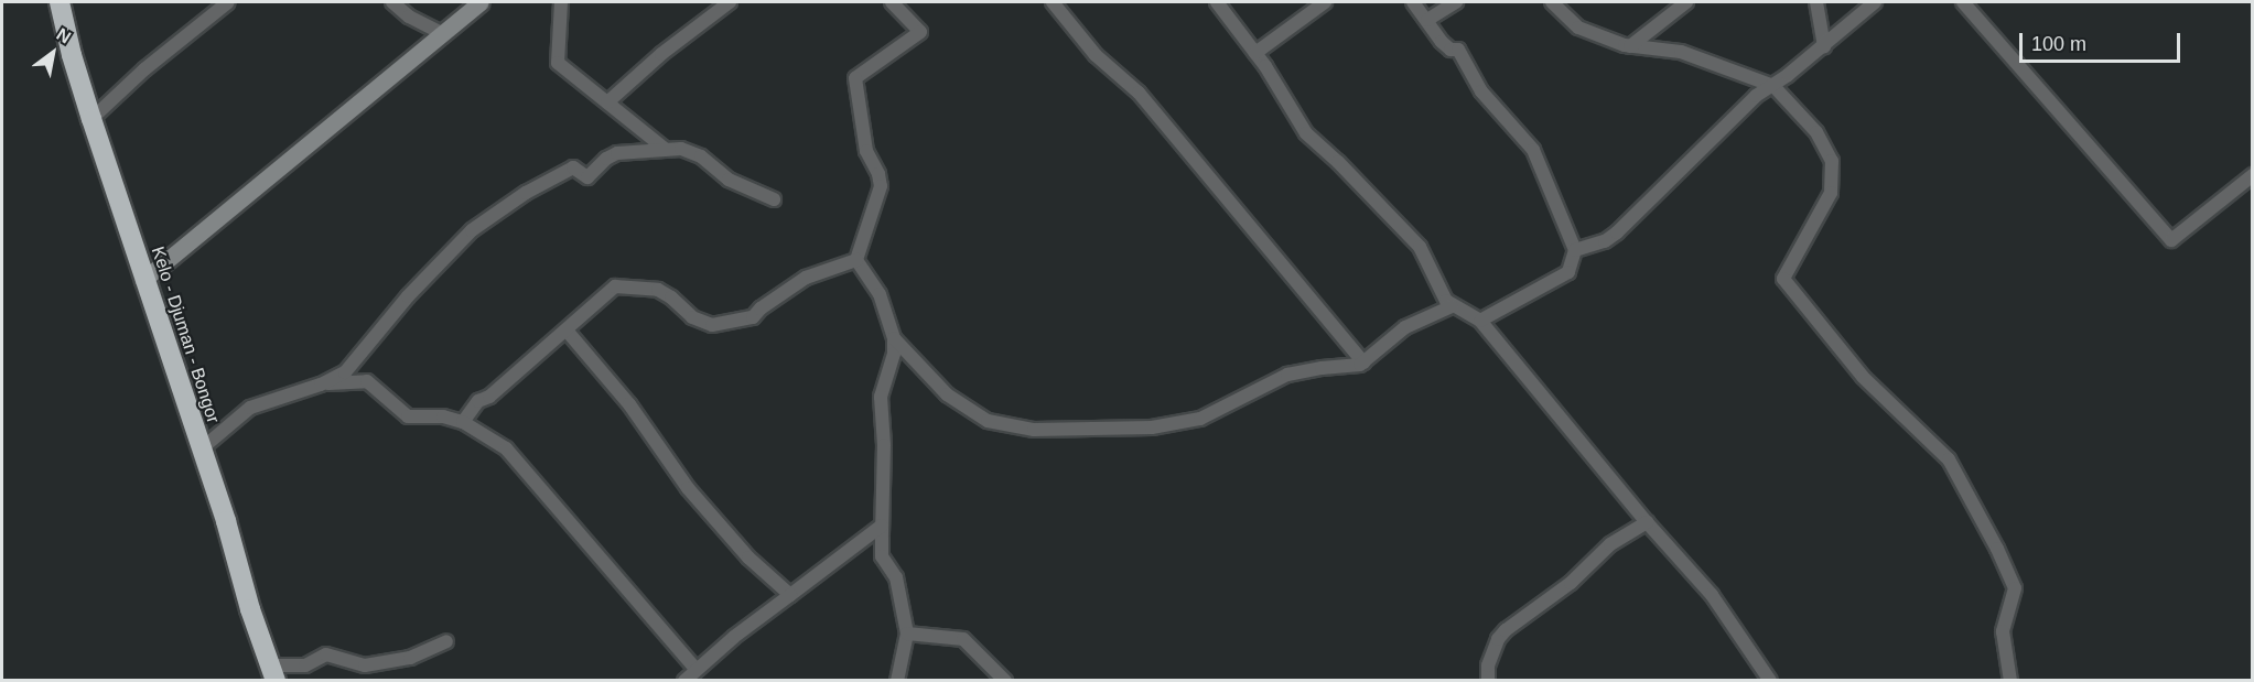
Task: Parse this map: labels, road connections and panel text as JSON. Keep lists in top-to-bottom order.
{
  "streets": {
    "highway": ["Kelo - Djuman - Bongor"]
  },
  "scale_bar": "100 m",
  "north": "top right"
}
